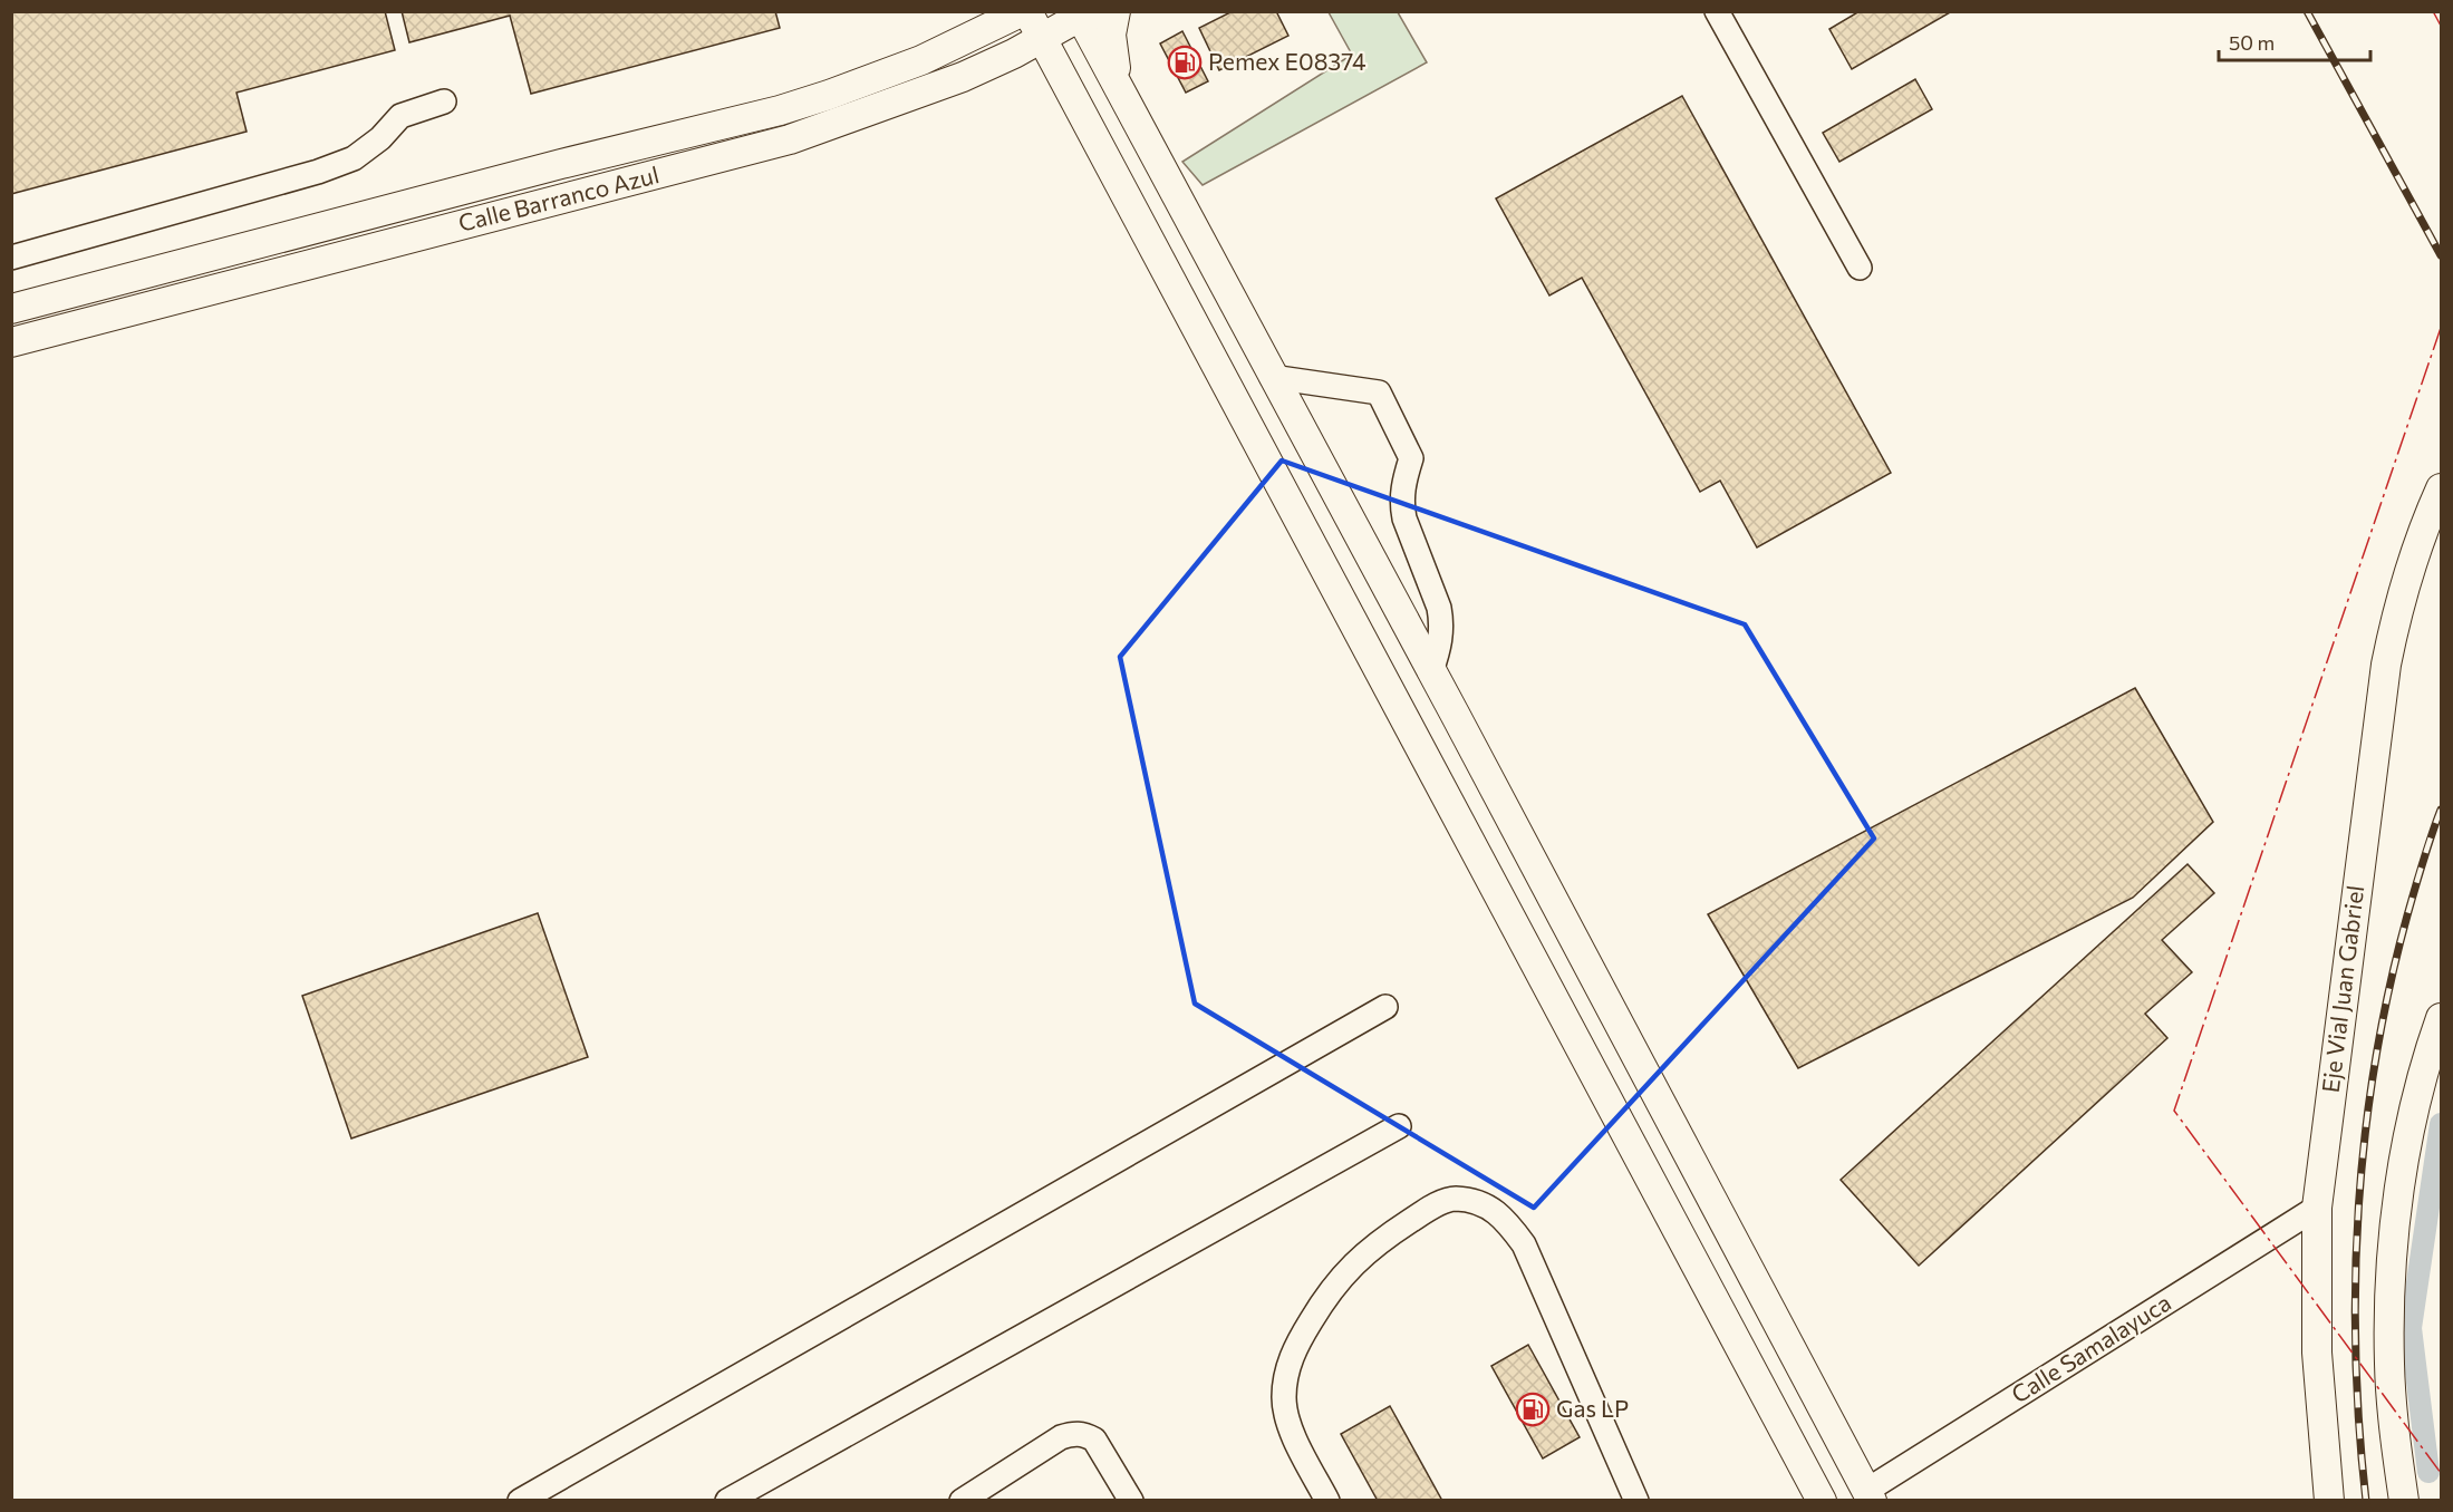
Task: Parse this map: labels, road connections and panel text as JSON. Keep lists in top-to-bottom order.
{
  "streets": {
    "main road": ["Calle Barranco Azul", "Eje Vial Juan Gabriel"],
    "street": ["Calle Samalayuca"]
  },
  "crossings": [
    ["Eje Vial Juan Gabriel", "Calle Samalayuca"]
  ],
  "places": {
    "fuel station": ["Pemex E08374", "Gas LP"]
  },
  "scale_bar": "50 m"
}
